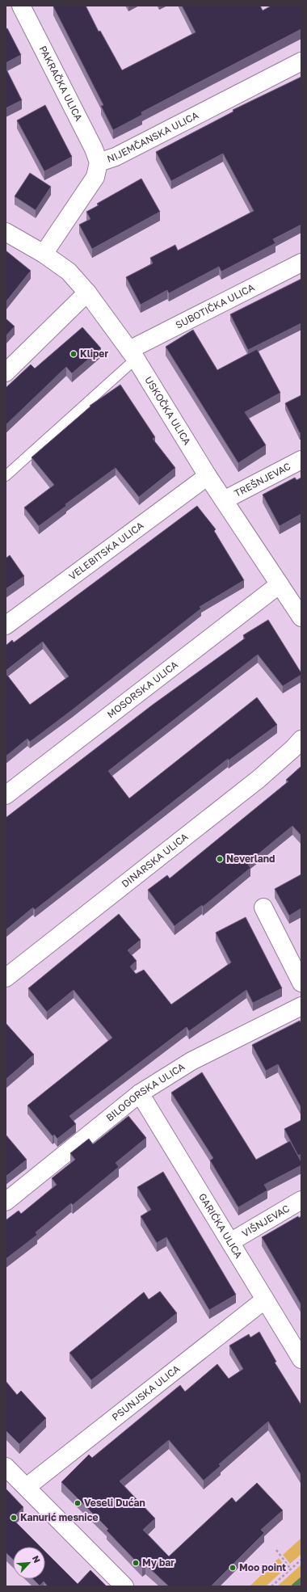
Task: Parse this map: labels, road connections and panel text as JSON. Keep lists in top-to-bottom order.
{
  "streets": {
    "street": [
      "PAKRAČKA ULICA",
      "NIJEMČANSKA ULICA",
      "SUBOTIČKA ULICA",
      "USKOČKA ULICA",
      "TREŠNJEVAC",
      "VELEBITSKA ULICA",
      "MOSORSKA ULICA",
      "DINARSKA ULICA",
      "BILOGORSKA ULICA",
      "VIŠNJEVAC",
      "GARIĆKA ULICA",
      "PSUNJSKA ULICA"
    ]
  },
  "crossings": [
    ["PAKRAČKA ULICA", "NIJEMČANSKA ULICA"],
    ["NIJEMČANSKA ULICA", "USKOČKA ULICA"],
    ["SUBOTIČKA ULICA", "USKOČKA ULICA"],
    ["USKOČKA ULICA", "TREŠNJEVAC"],
    ["USKOČKA ULICA", "VELEBITSKA ULICA"],
    ["USKOČKA ULICA", "MOSORSKA ULICA"],
    ["BILOGORSKA ULICA", "GARIĆKA ULICA"],
    ["VIŠNJEVAC", "GARIĆKA ULICA"],
    ["GARIĆKA ULICA", "PSUNJSKA ULICA"]
  ],
  "places": [
    "Kliper",
    "Neverland",
    "Veseli Dućan",
    "Kanurić mesnice",
    "My bar",
    "Moo point"
  ],
  "north": "top right"
}
